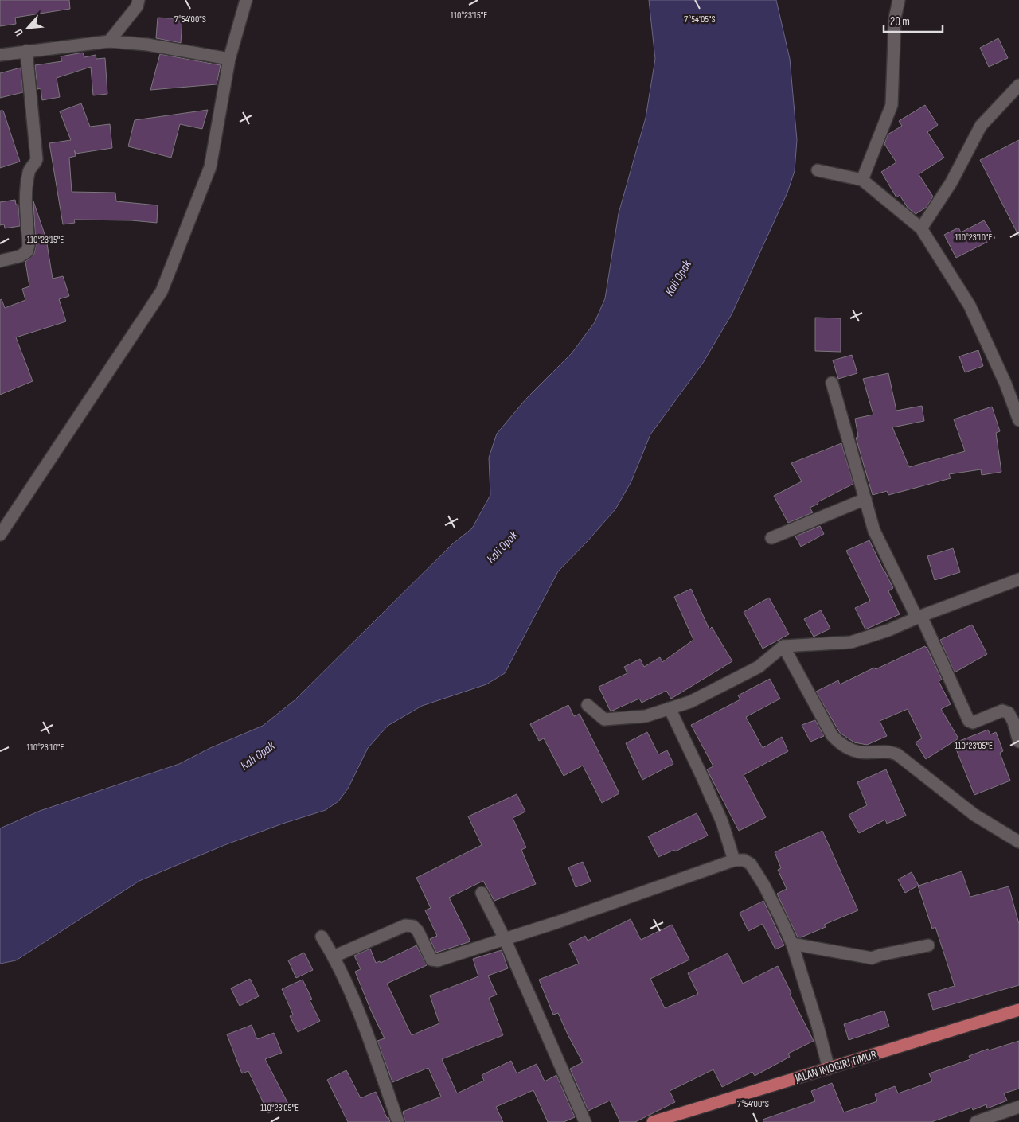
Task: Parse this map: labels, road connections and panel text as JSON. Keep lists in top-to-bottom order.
{
  "streets": {
    "main road": ["JALAN IMOGIRI TIMUR"]
  },
  "water": ["Kali Opak"],
  "scale_bar": "20 m",
  "north": "bottom left",
  "coordinates": [
    "110°23'15\"E",
    "7°54'00\"S",
    "7°54'05\"S",
    "110°23'10\"E",
    "110°23'05\"E"
  ]
}
